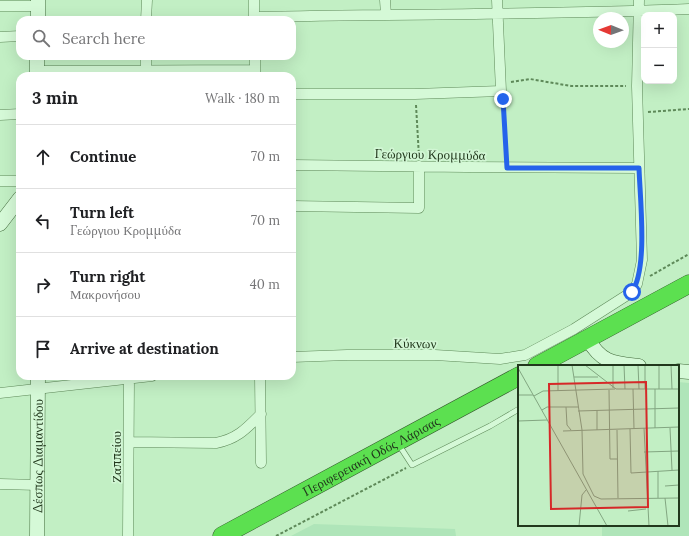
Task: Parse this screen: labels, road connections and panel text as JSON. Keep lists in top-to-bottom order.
{
  "streets": {
    "highway": ["Περιφερειακή Οδός Λάρισας"],
    "street": [
      "Γεώργιου Κρομμύδα",
      "Κύκνων",
      "Δέσπως Διαμαντίδου",
      "Ζαππείου"
    ]
  },
  "north": "left",
  "page": {
    "map_buttons": ["+", "−"],
    "search": "Search here",
    "heading": ["3 min", "Walk · 180 m"],
    "list": [
      ["Continue", "70 m"],
      ["Turn left", "Γεώργιου Κρομμύδα", "70 m"],
      ["Turn right", "Μακρονήσου", "40 m"],
      "Arrive at destination"
    ]
  }
}
